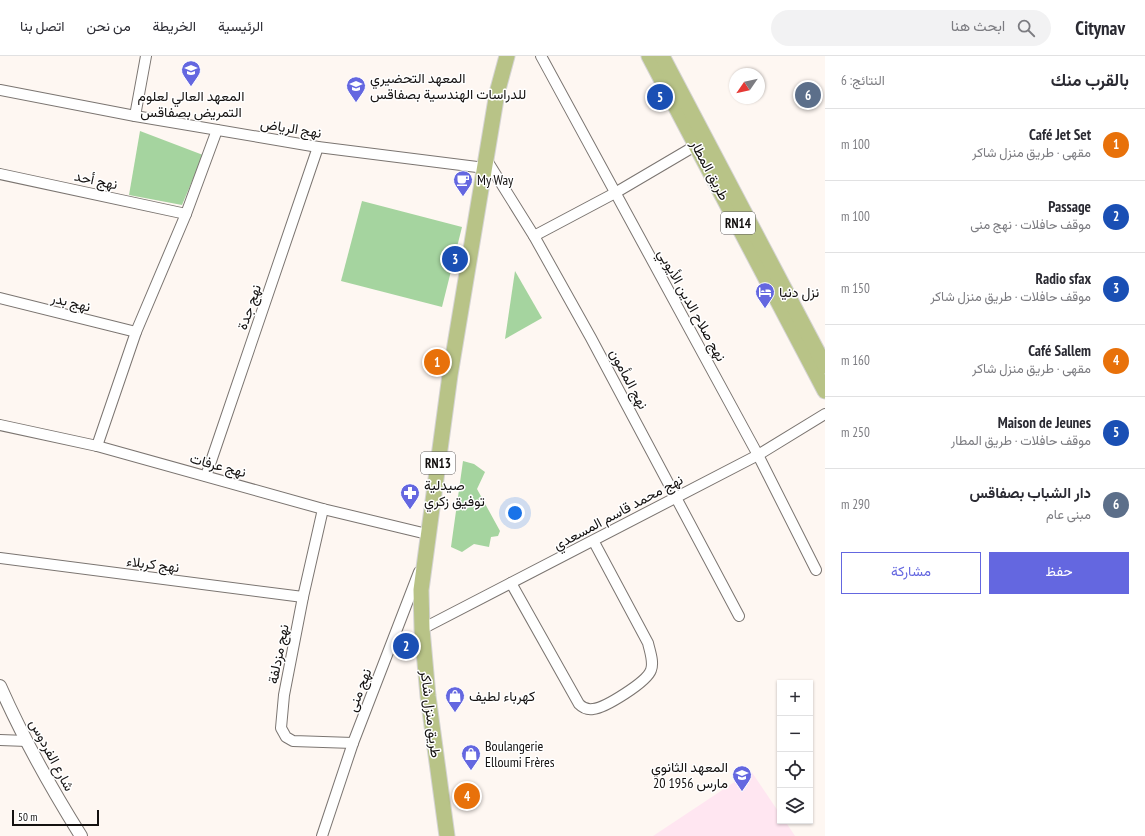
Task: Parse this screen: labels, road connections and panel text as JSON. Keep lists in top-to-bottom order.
{
  "streets": {
    "main road": [
      "طريق المطار",
      "RN14",
      "RN13",
      "طريق منزل شاكر"
    ],
    "street": [
      "نهج الرياض",
      "نهج أحد",
      "نهج بدر",
      "نهج صلاح الدين الأيوبي",
      "نهج جدة",
      "نهج المأمون",
      "نهج عرفات",
      "نهج محمد قاسم المسعدي",
      "نهج كربلاء",
      "نهج مزدلفة",
      "نهج منى",
      "شارع الفردوس"
    ]
  },
  "crossings": [
    ["نهج الرياض", "نهج جدة"],
    ["نهج الرياض", "نهج المأمون"],
    ["نهج الرياض", "طريق منزل شاكر"],
    ["نهج صلاح الدين الأيوبي", "نهج محمد قاسم المسعدي"],
    ["نهج جدة", "نهج عرفات"],
    ["نهج المأمون", "نهج محمد قاسم المسعدي"],
    ["نهج المأمون", "طريق منزل شاكر"],
    ["نهج عرفات", "نهج مزدلفة"],
    ["نهج عرفات", "طريق منزل شاكر"],
    ["نهج محمد قاسم المسعدي", "طريق منزل شاكر"],
    ["نهج كربلاء", "نهج مزدلفة"],
    ["نهج مزدلفة", "نهج منى"],
    ["نهج منى", "طريق منزل شاكر"]
  ],
  "places": {
    "school or university": ["المعهد العالي لعلوم التمريض بصفاقس", "المعهد التحضيري للدراسات الهندسية بصفاقس", "المعهد الثانوي 20 مارس 1956"],
    "cafe": ["My Way"],
    "hotel": ["نزل دنيا"],
    "pharmacy": ["صيدلية توفيق زكري"],
    "shop": ["كهرباء لطيف", "Boulangerie Elloumi Frères"]
  },
  "scale_bar": "50 m",
  "north": "bottom left",
  "page": {
    "header": "Citynav",
    "search": "ابحث هنا",
    "nav": [
      "الرئيسية",
      "الخريطة",
      "من نحن",
      "اتصل بنا"
    ],
    "heading": ["بالقرب منك", "النتائج: 6"],
    "pins": [
      "6",
      "5",
      "3",
      "1",
      "2",
      "4"
    ],
    "list": [
      {
        "mark": "1",
        "name": "Café Jet Set",
        "note": "مقهى · طريق منزل شاكر",
        "value": "100 m"
      },
      {
        "mark": "2",
        "name": "Passage",
        "note": "موقف حافلات · نهج منى",
        "value": "100 m"
      },
      {
        "mark": "3",
        "name": "Radio sfax",
        "note": "موقف حافلات · طريق منزل شاكر",
        "value": "150 m"
      },
      {
        "mark": "4",
        "name": "Café Sallem",
        "note": "مقهى · طريق منزل شاكر",
        "value": "160 m"
      },
      {
        "mark": "5",
        "name": "Maison de Jeunes",
        "note": "موقف حافلات · طريق المطار",
        "value": "250 m"
      },
      {
        "mark": "6",
        "name": "دار الشباب بصفاقس",
        "note": "مبنى عام",
        "value": "290 m"
      }
    ],
    "buttons": ["حفظ", "مشاركة"],
    "map_buttons": ["+", "−"],
    "scale": "50 m"
  }
}
